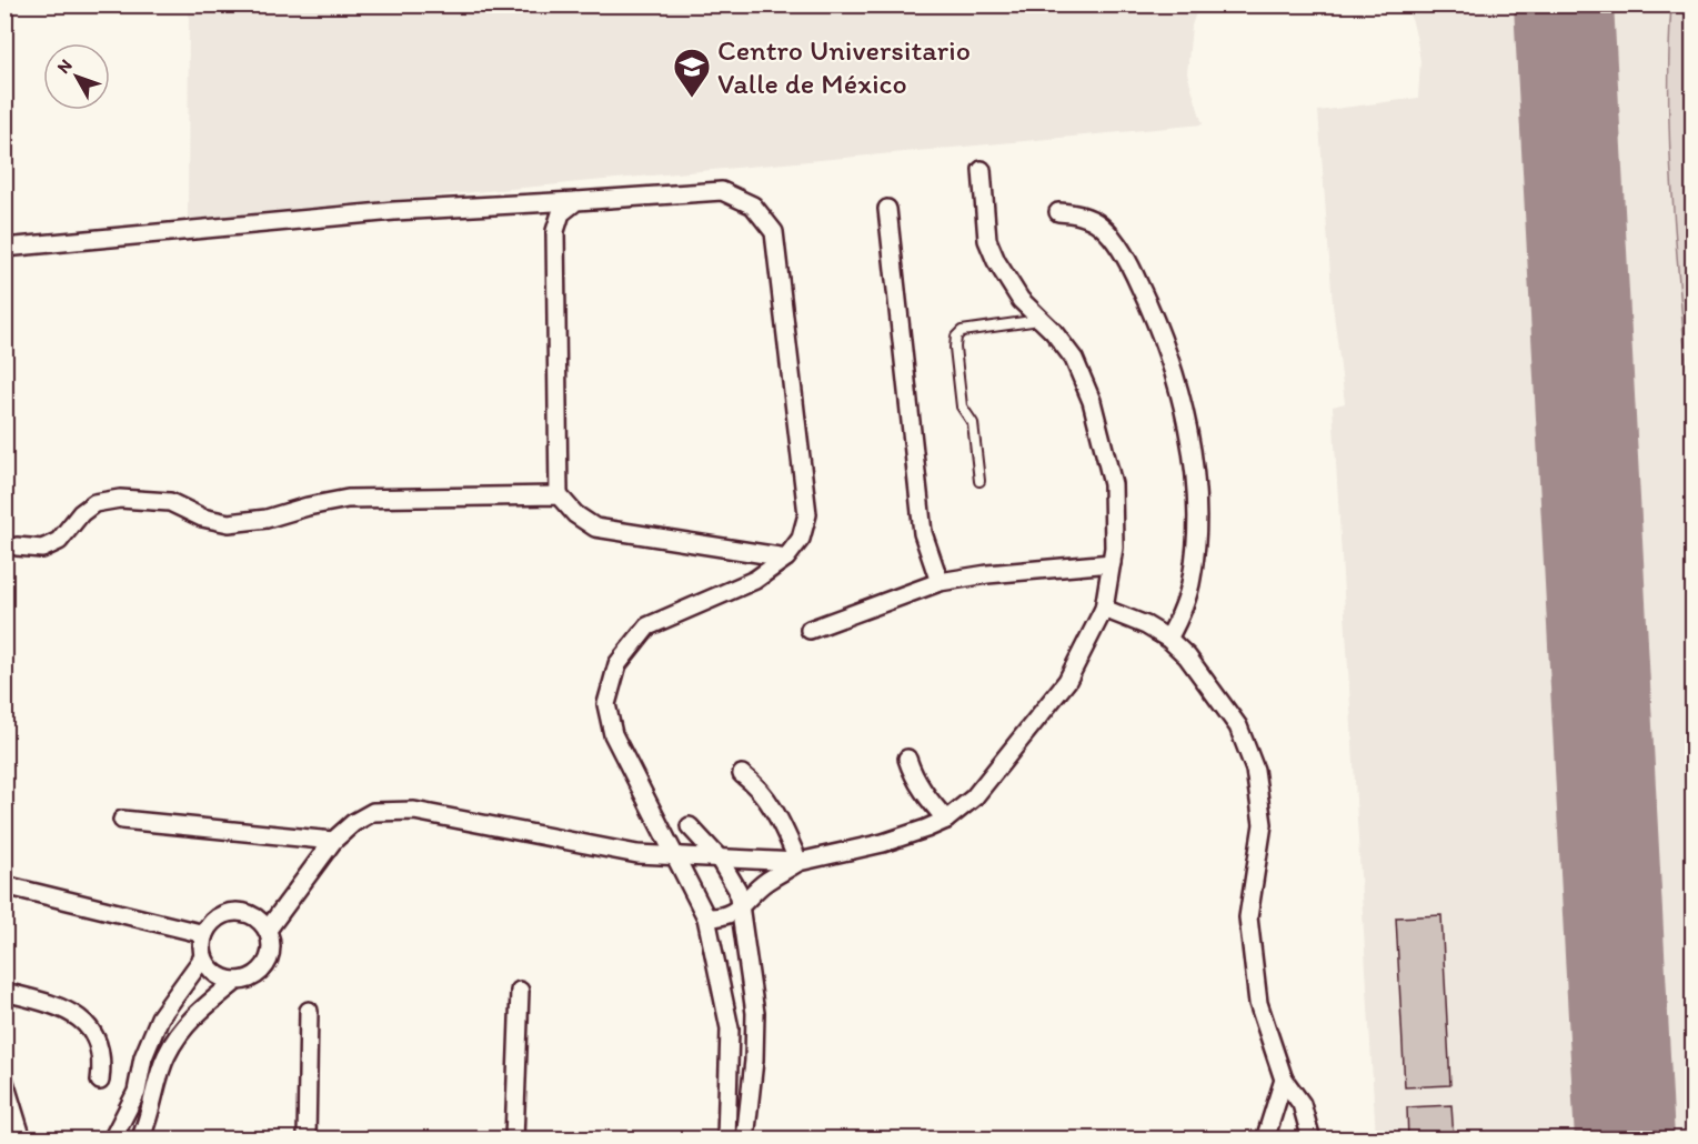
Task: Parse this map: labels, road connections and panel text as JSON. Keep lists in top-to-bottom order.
{
  "places": {
    "school or university": ["Centro Universitario Valle de México"]
  },
  "north": "top left"
}
